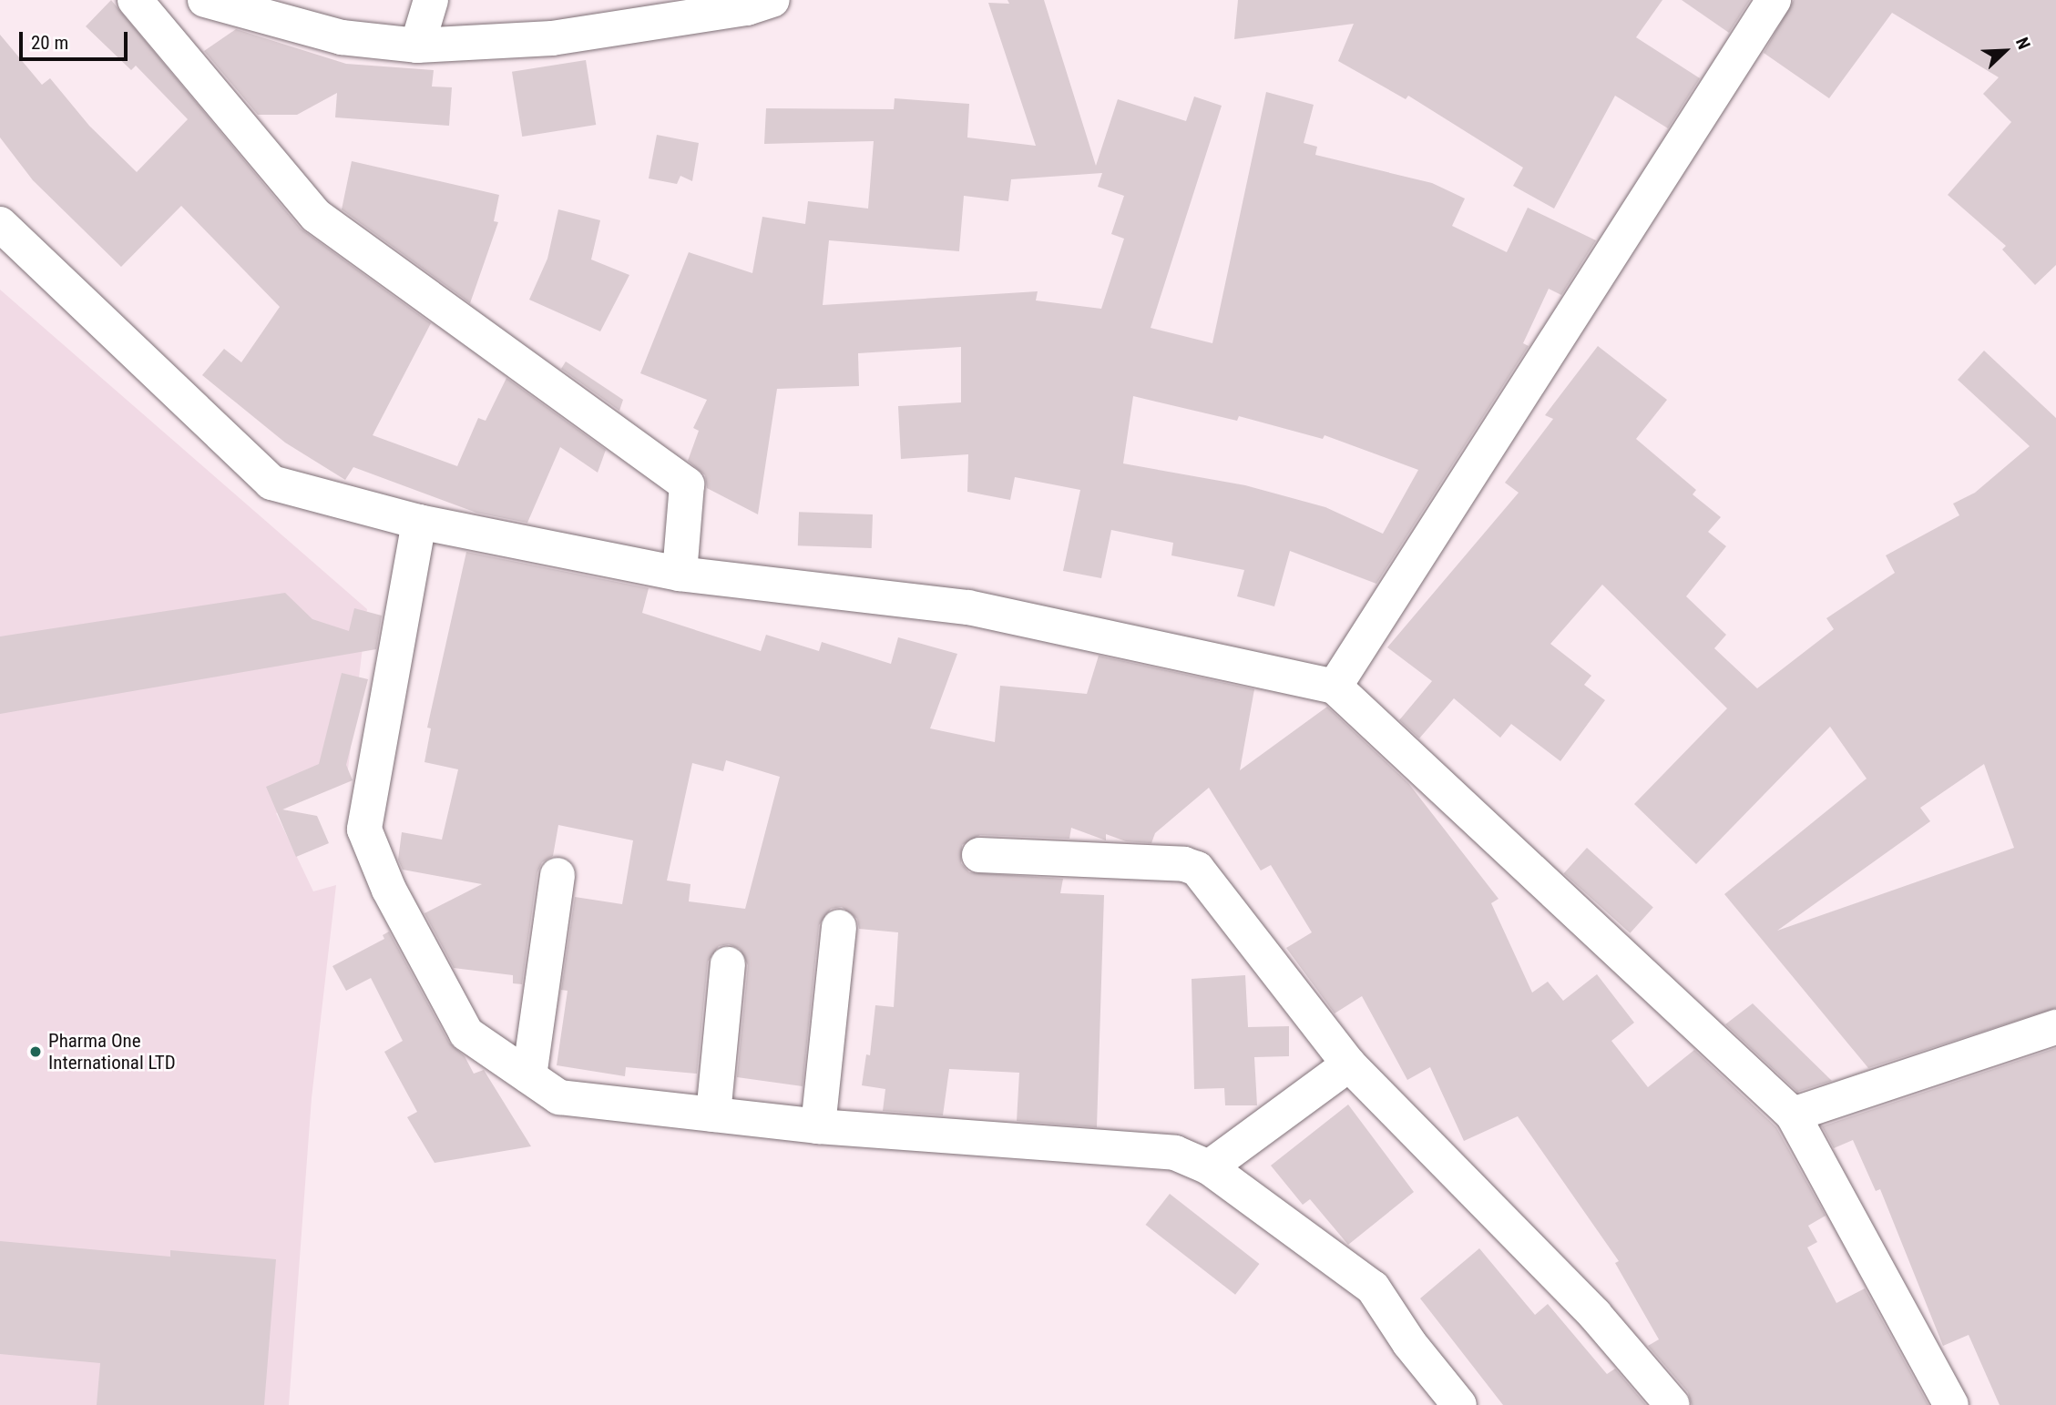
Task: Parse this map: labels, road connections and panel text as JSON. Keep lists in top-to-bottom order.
{
  "places": ["Pharma One International LTD"],
  "scale_bar": "20 m",
  "north": "top right"
}
